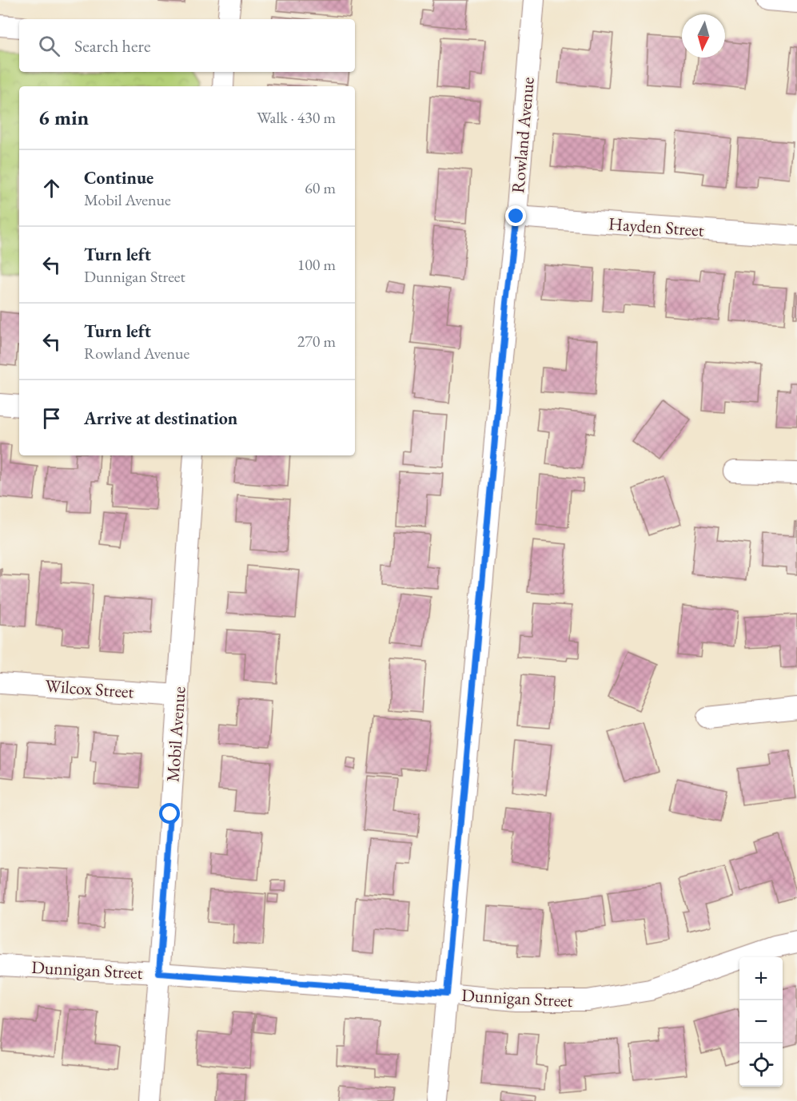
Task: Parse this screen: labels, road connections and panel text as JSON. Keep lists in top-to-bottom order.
{
  "streets": {
    "street": [
      "Rowland Avenue",
      "Hayden Street",
      "Wilcox Street",
      "Mobil Avenue",
      "Dunnigan Street"
    ]
  },
  "crossings": [
    ["Rowland Avenue", "Hayden Street"],
    ["Rowland Avenue", "Dunnigan Street"],
    ["Wilcox Street", "Mobil Avenue"],
    ["Mobil Avenue", "Dunnigan Street"]
  ],
  "north": "bottom",
  "page": {
    "search": "Search here",
    "heading": ["6 min", "Walk · 430 m"],
    "list": [
      ["Continue", "Mobil Avenue", "60 m"],
      ["Turn left", "Dunnigan Street", "100 m"],
      ["Turn left", "Rowland Avenue", "270 m"],
      "Arrive at destination"
    ],
    "map_buttons": ["+", "−"]
  }
}
